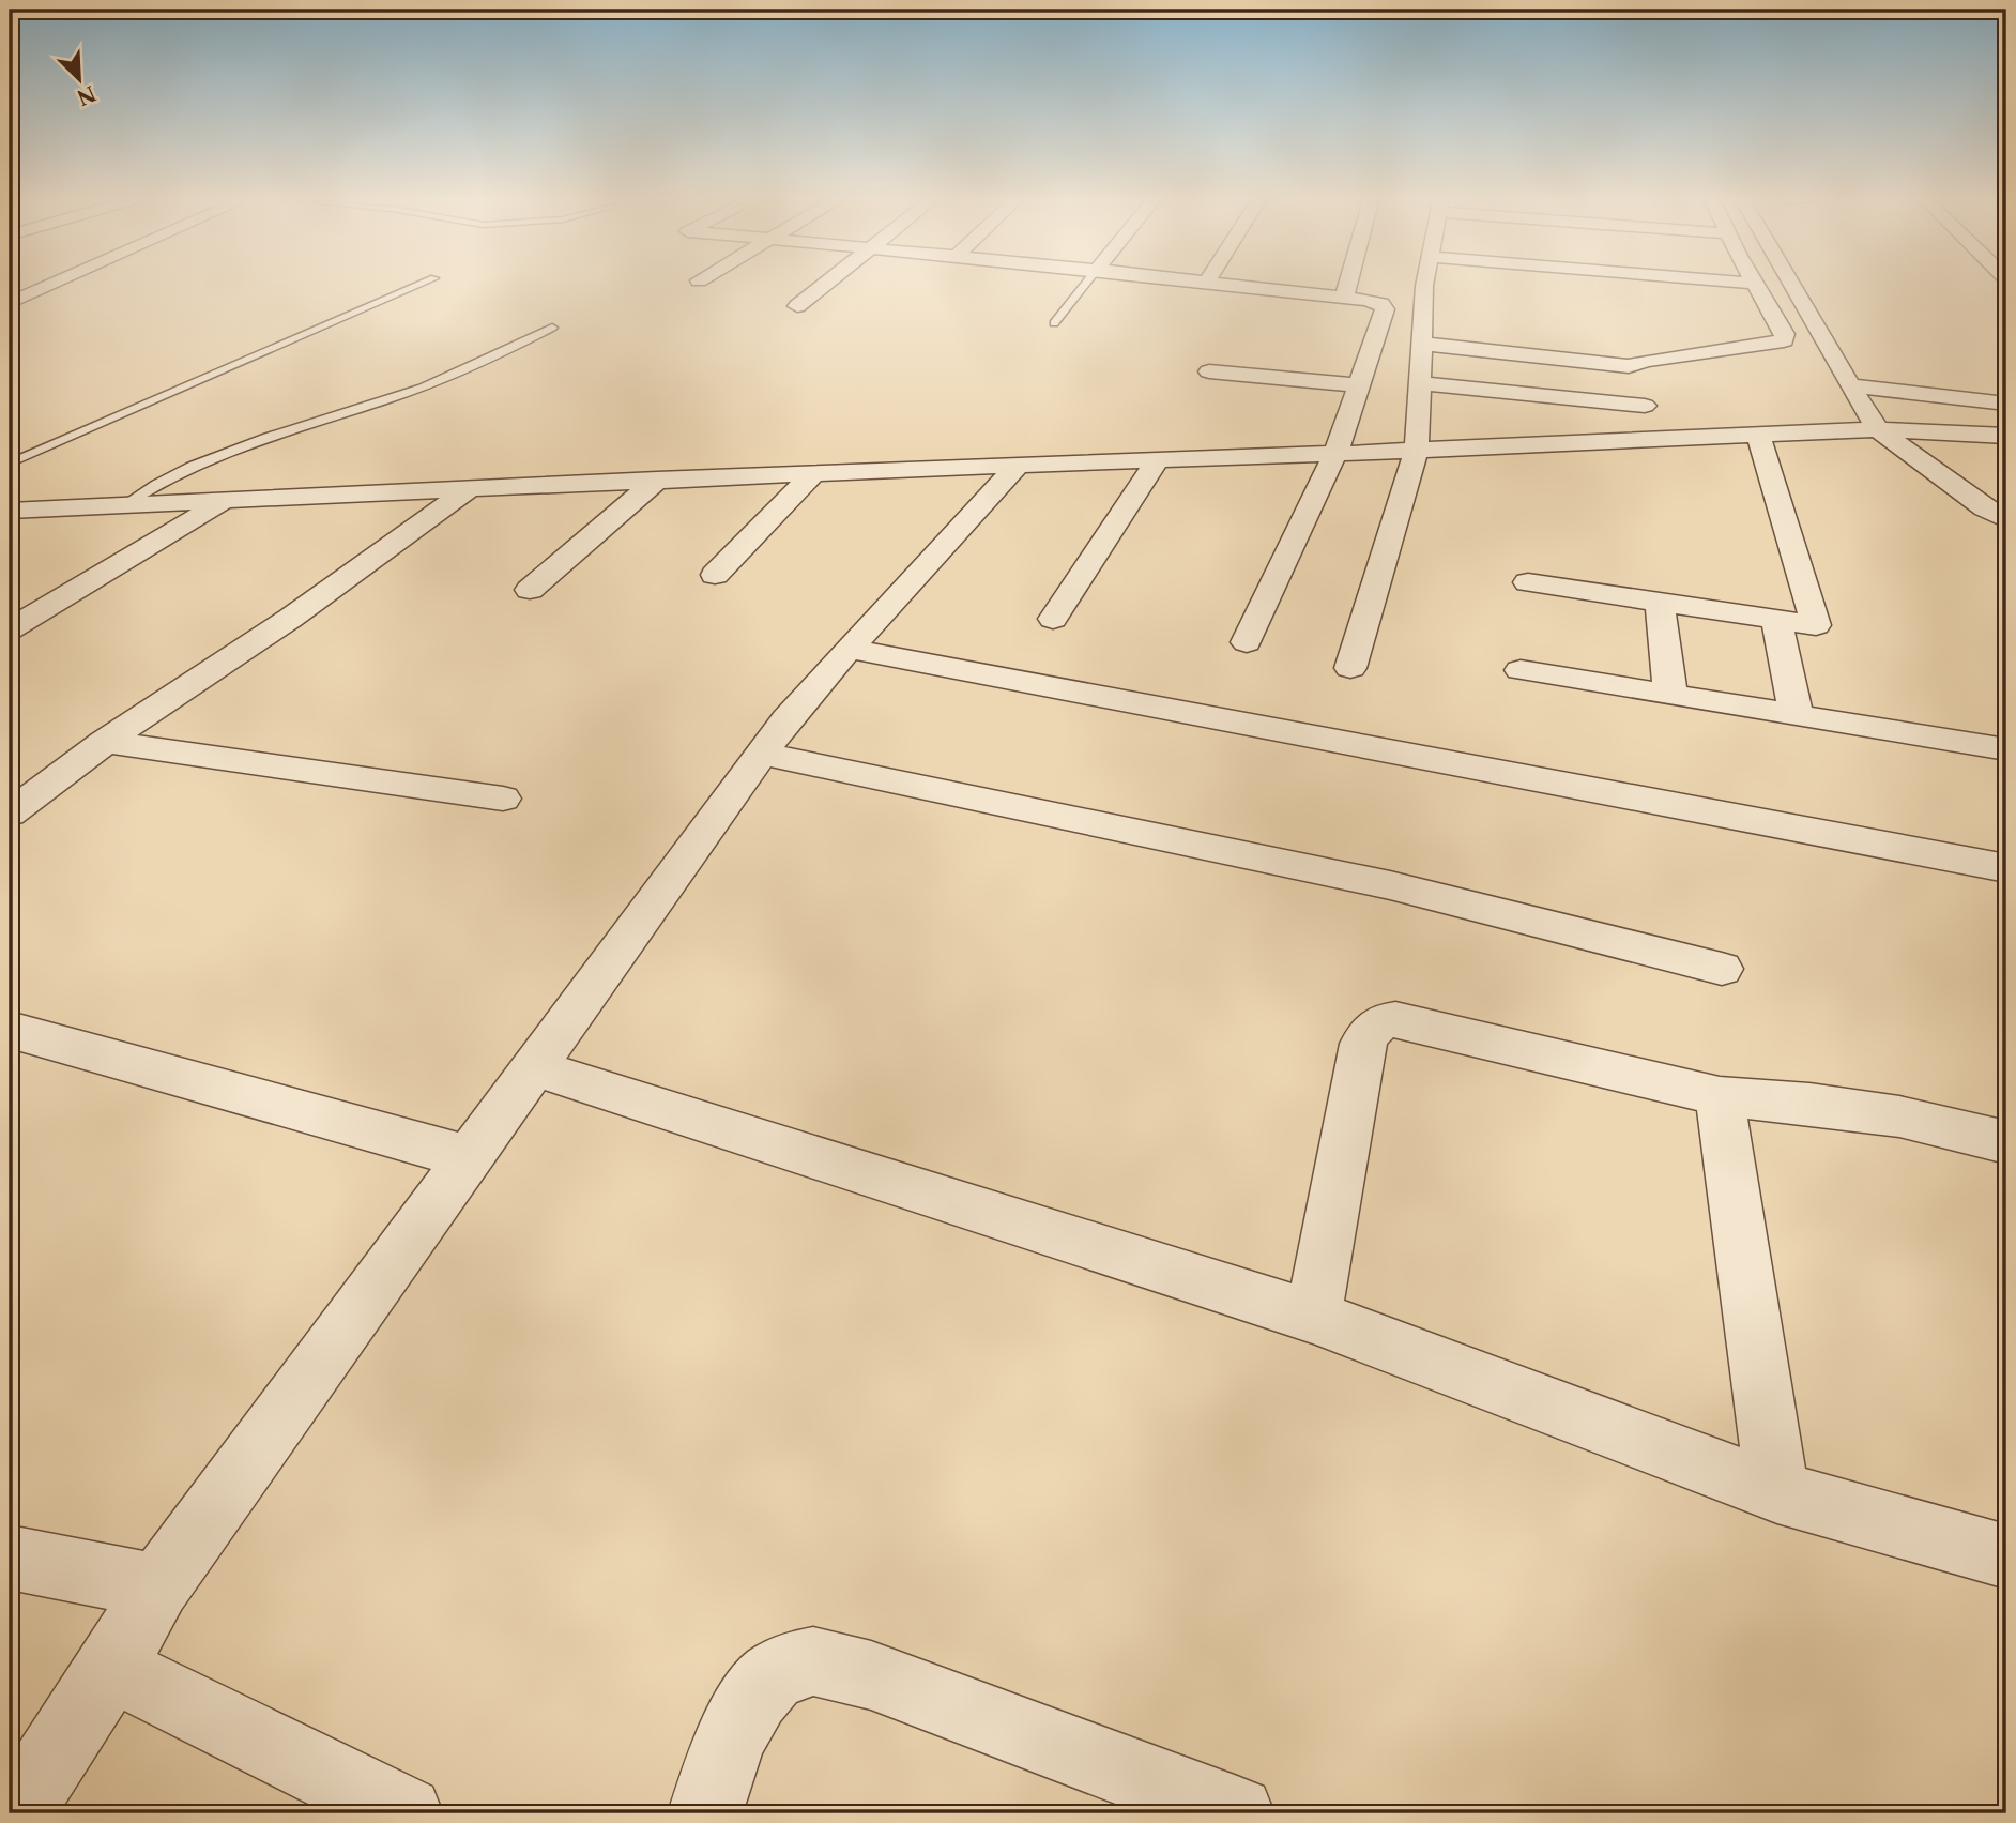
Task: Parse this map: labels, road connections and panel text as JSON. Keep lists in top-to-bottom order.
{
  "north": "bottom right"
}
